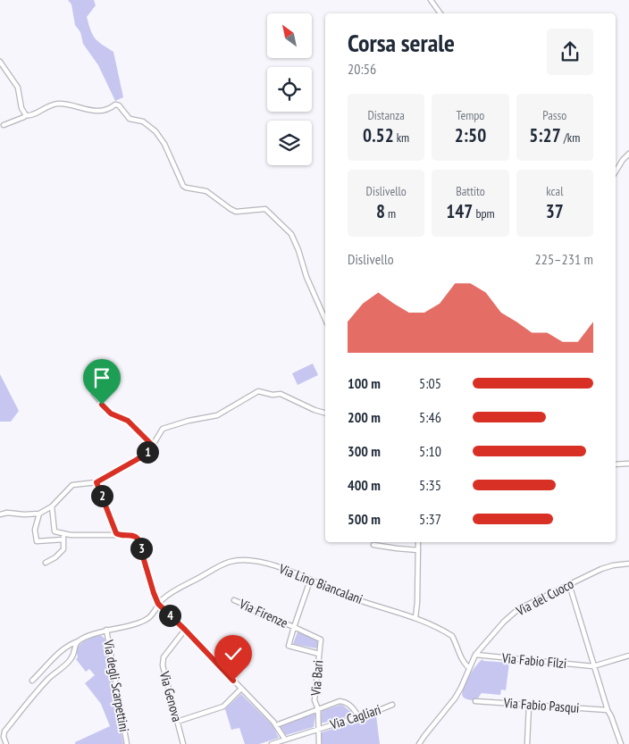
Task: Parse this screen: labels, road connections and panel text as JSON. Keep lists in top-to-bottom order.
{
  "streets": {
    "street": [
      "Via Lino Biancalani",
      "Via del Cuoco",
      "Via Firenze",
      "Via Fabio Filzi",
      "Via Bari",
      "Via degli Scarpettini",
      "Via Genova",
      "Via Fabio Pasqui",
      "Via Cagliari"
    ]
  },
  "crossings": [
    ["Via Lino Biancalani", "Via del Cuoco"],
    ["Via Lino Biancalani", "Via degli Scarpettini"],
    ["Via del Cuoco", "Via Fabio Filzi"],
    ["Via Firenze", "Via Bari"],
    ["Via Bari", "Via Cagliari"]
  ],
  "north": "top left",
  "page": {
    "heading": ["Corsa serale", "20:56"],
    "stats": [
      ["Distanza", "0.52 km"],
      ["Tempo", "2:50"],
      ["Passo", "5:27 /km"],
      ["Dislivello", "8 m"],
      ["Battito", "147 bpm"],
      ["kcal", "37"]
    ],
    "chart": ["Dislivello", "225–231 m"],
    "list": [
      {
        "name": "100 m",
        "note": "5:05"
      },
      {
        "name": "200 m",
        "note": "5:46"
      },
      {
        "name": "300 m",
        "note": "5:10"
      },
      {
        "name": "400 m",
        "note": "5:35"
      },
      {
        "name": "500 m",
        "note": "5:37"
      }
    ],
    "pins": [
      "1",
      "2",
      "3",
      "4"
    ]
  }
}
